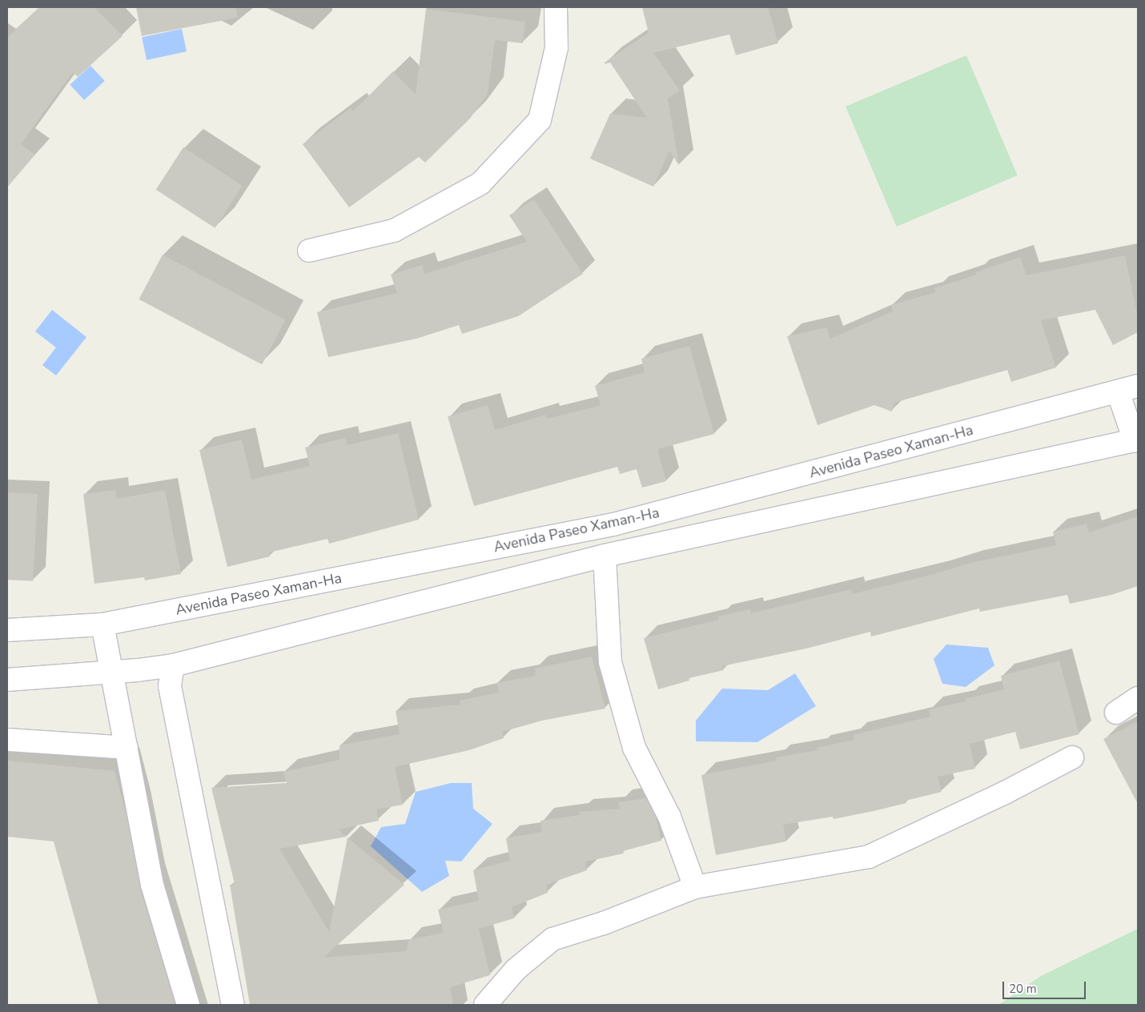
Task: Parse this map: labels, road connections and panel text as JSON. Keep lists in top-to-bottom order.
{
  "streets": {
    "main road": ["Avenida Paseo Xaman-Ha"]
  },
  "scale_bar": "20 m"
}
